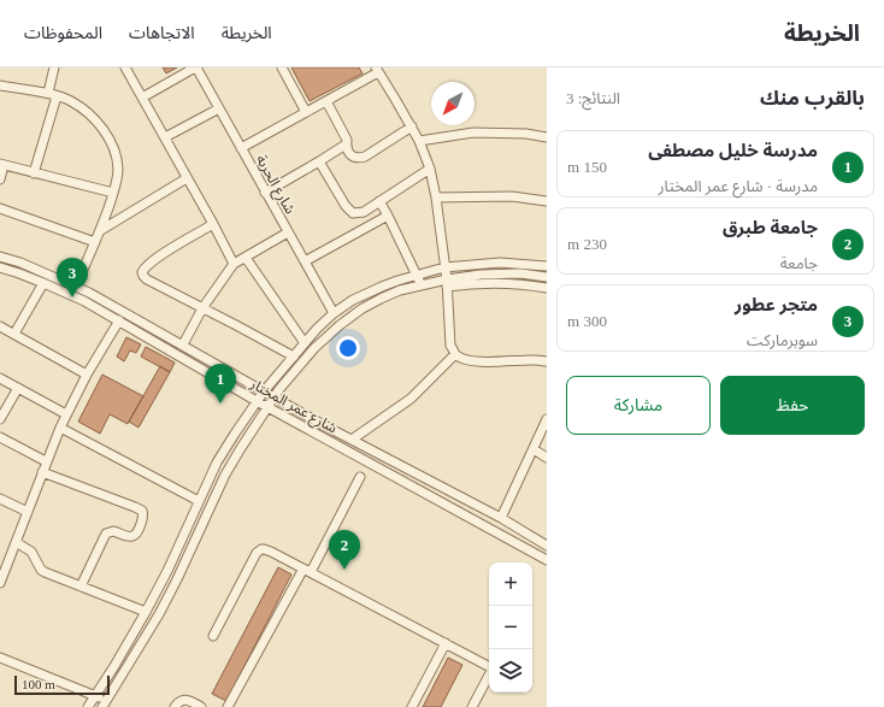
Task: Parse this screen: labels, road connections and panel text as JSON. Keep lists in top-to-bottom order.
{
  "streets": {
    "street": ["شارع الحرية", "شارع عمر المختار"]
  },
  "scale_bar": "100 m",
  "north": "bottom left",
  "page": {
    "header": "الخريطة",
    "nav": ["الخريطة", "الاتجاهات", "المحفوظات"],
    "heading": ["بالقرب منك", "النتائج: 3"],
    "list": [
      {
        "mark": "1",
        "name": "مدرسة خليل مصطفى",
        "note": "مدرسة · شارع عمر المختار",
        "value": "150 m"
      },
      {
        "mark": "2",
        "name": "جامعة طبرق",
        "note": "جامعة",
        "value": "230 m"
      },
      {
        "mark": "3",
        "name": "متجر عطور",
        "note": "سوبرماركت",
        "value": "300 m"
      }
    ],
    "pins": ["3", "1", "2"],
    "buttons": ["حفظ", "مشاركة"],
    "map_buttons": ["+", "−"],
    "scale": "100 m"
  }
}
